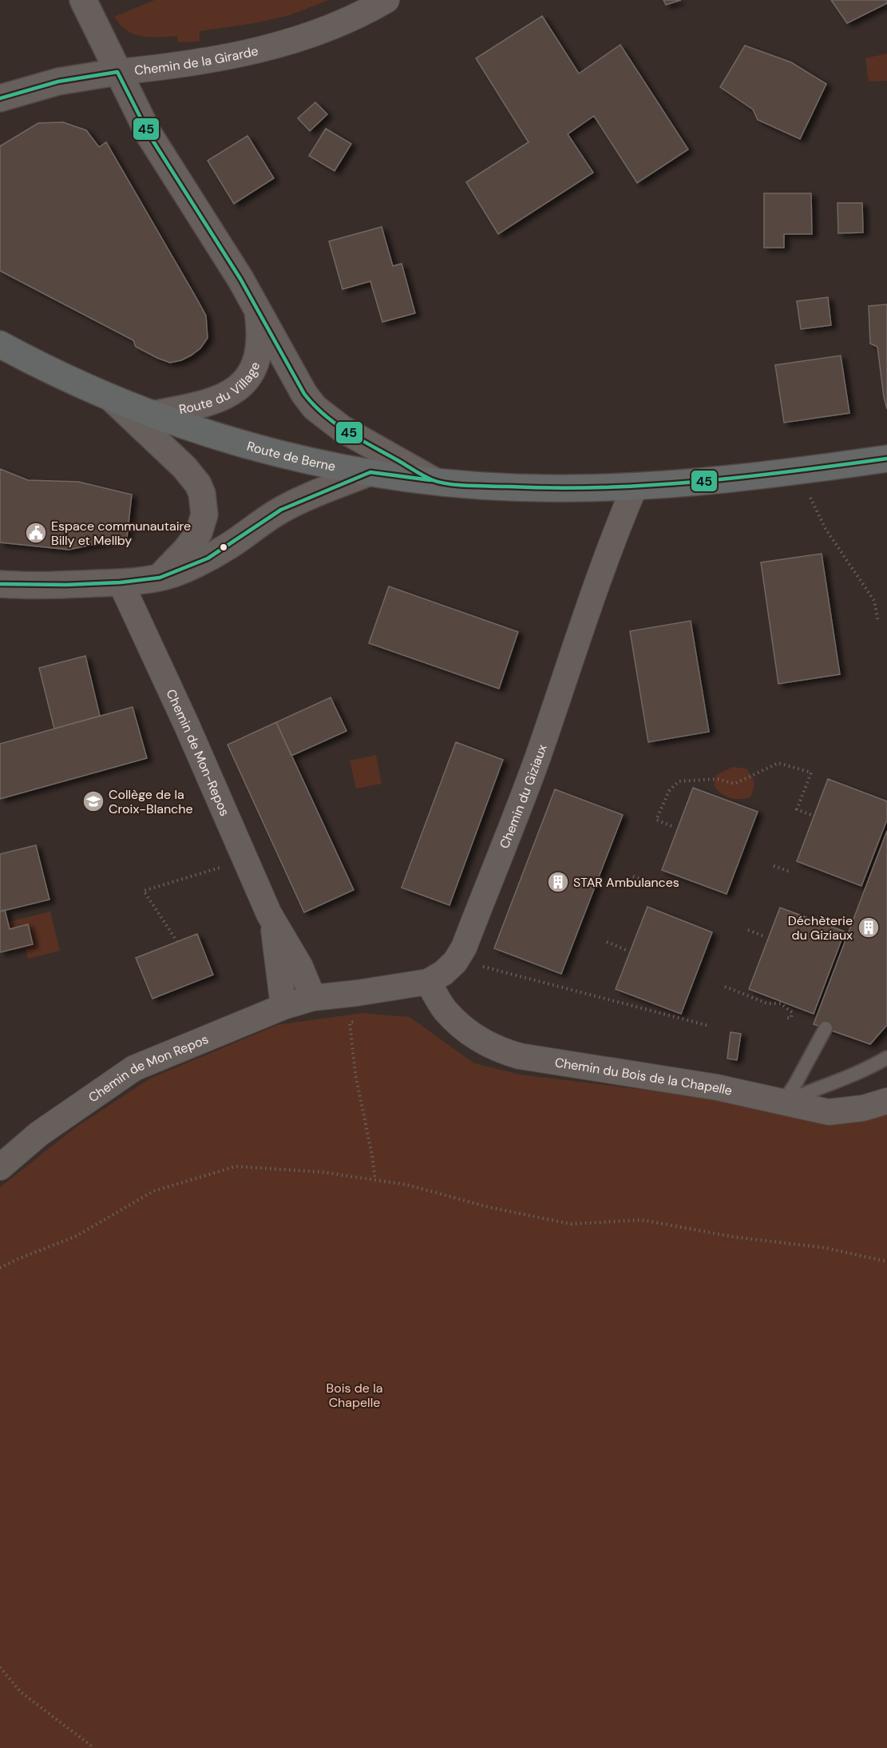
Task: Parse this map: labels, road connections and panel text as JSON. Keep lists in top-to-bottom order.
{
  "streets": {
    "main road": ["Route de Berne"],
    "street": [
      "Chemin de la Girarde",
      "Route du Village",
      "Chemin de Mon-Repos",
      "Chemin du Giziaux",
      "Chemin de Mon Repos",
      "Chemin du Bois de la Chapelle"
    ]
  },
  "crossings": [
    ["Chemin de la Girarde", "Route du Village"],
    ["Route du Village", "Route de Berne"],
    ["Route de Berne", "Chemin du Giziaux"],
    ["Chemin de Mon-Repos", "Chemin du Giziaux"],
    ["Chemin de Mon-Repos", "Chemin de Mon Repos"],
    ["Chemin du Giziaux", "Chemin de Mon Repos"],
    ["Chemin du Giziaux", "Chemin du Bois de la Chapelle"]
  ],
  "parks": ["Bois de la Chapelle"],
  "places": {
    "public building": ["Espace communautaire Billy et Mellby"],
    "school or university": ["Collège de la Croix-Blanche"],
    "building": ["STAR Ambulances", "Déchèterie du Giziaux"]
  },
  "lines": ["transit line 45"]
}
